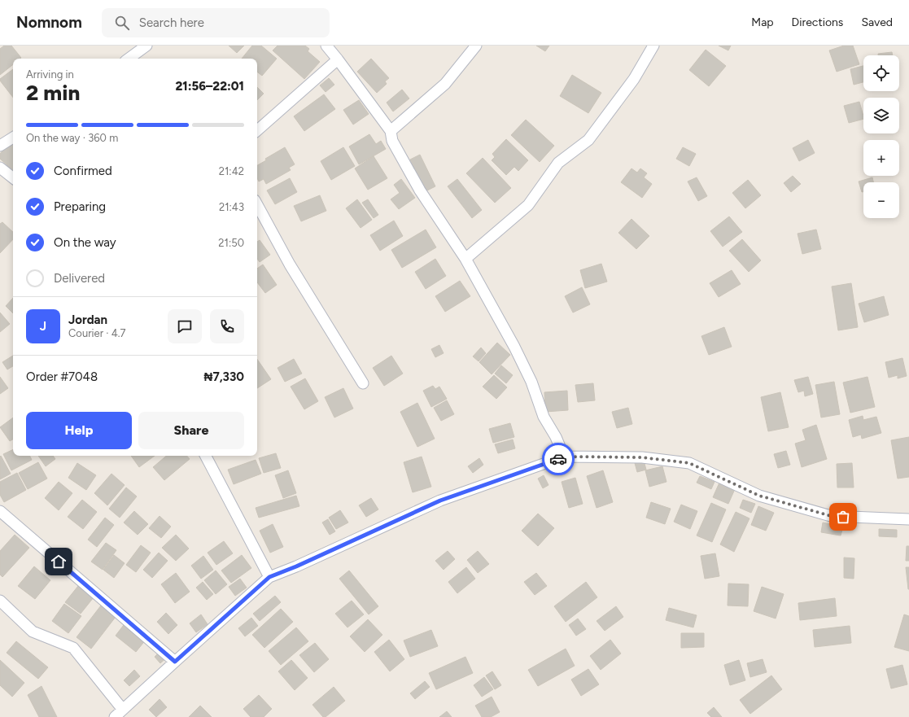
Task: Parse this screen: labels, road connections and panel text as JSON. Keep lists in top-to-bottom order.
{
  "page": {
    "header": "Nomnom",
    "search": "Search here",
    "nav": ["Map", "Directions", "Saved"],
    "map_buttons": ["+", "−"],
    "heading": ["2 min", "Arriving in", "21:56–22:01"],
    "panel": [
      "Jordan",
      "Courier · 4.7",
      "Order #7048",
      "₦7,330"
    ],
    "bar": "On the way · 360 m",
    "list": [
      ["Confirmed", "21:42"],
      ["Preparing", "21:43"],
      ["On the way", "21:50"],
      "Delivered"
    ],
    "round": "J",
    "buttons": ["Help", "Share"]
  }
}
